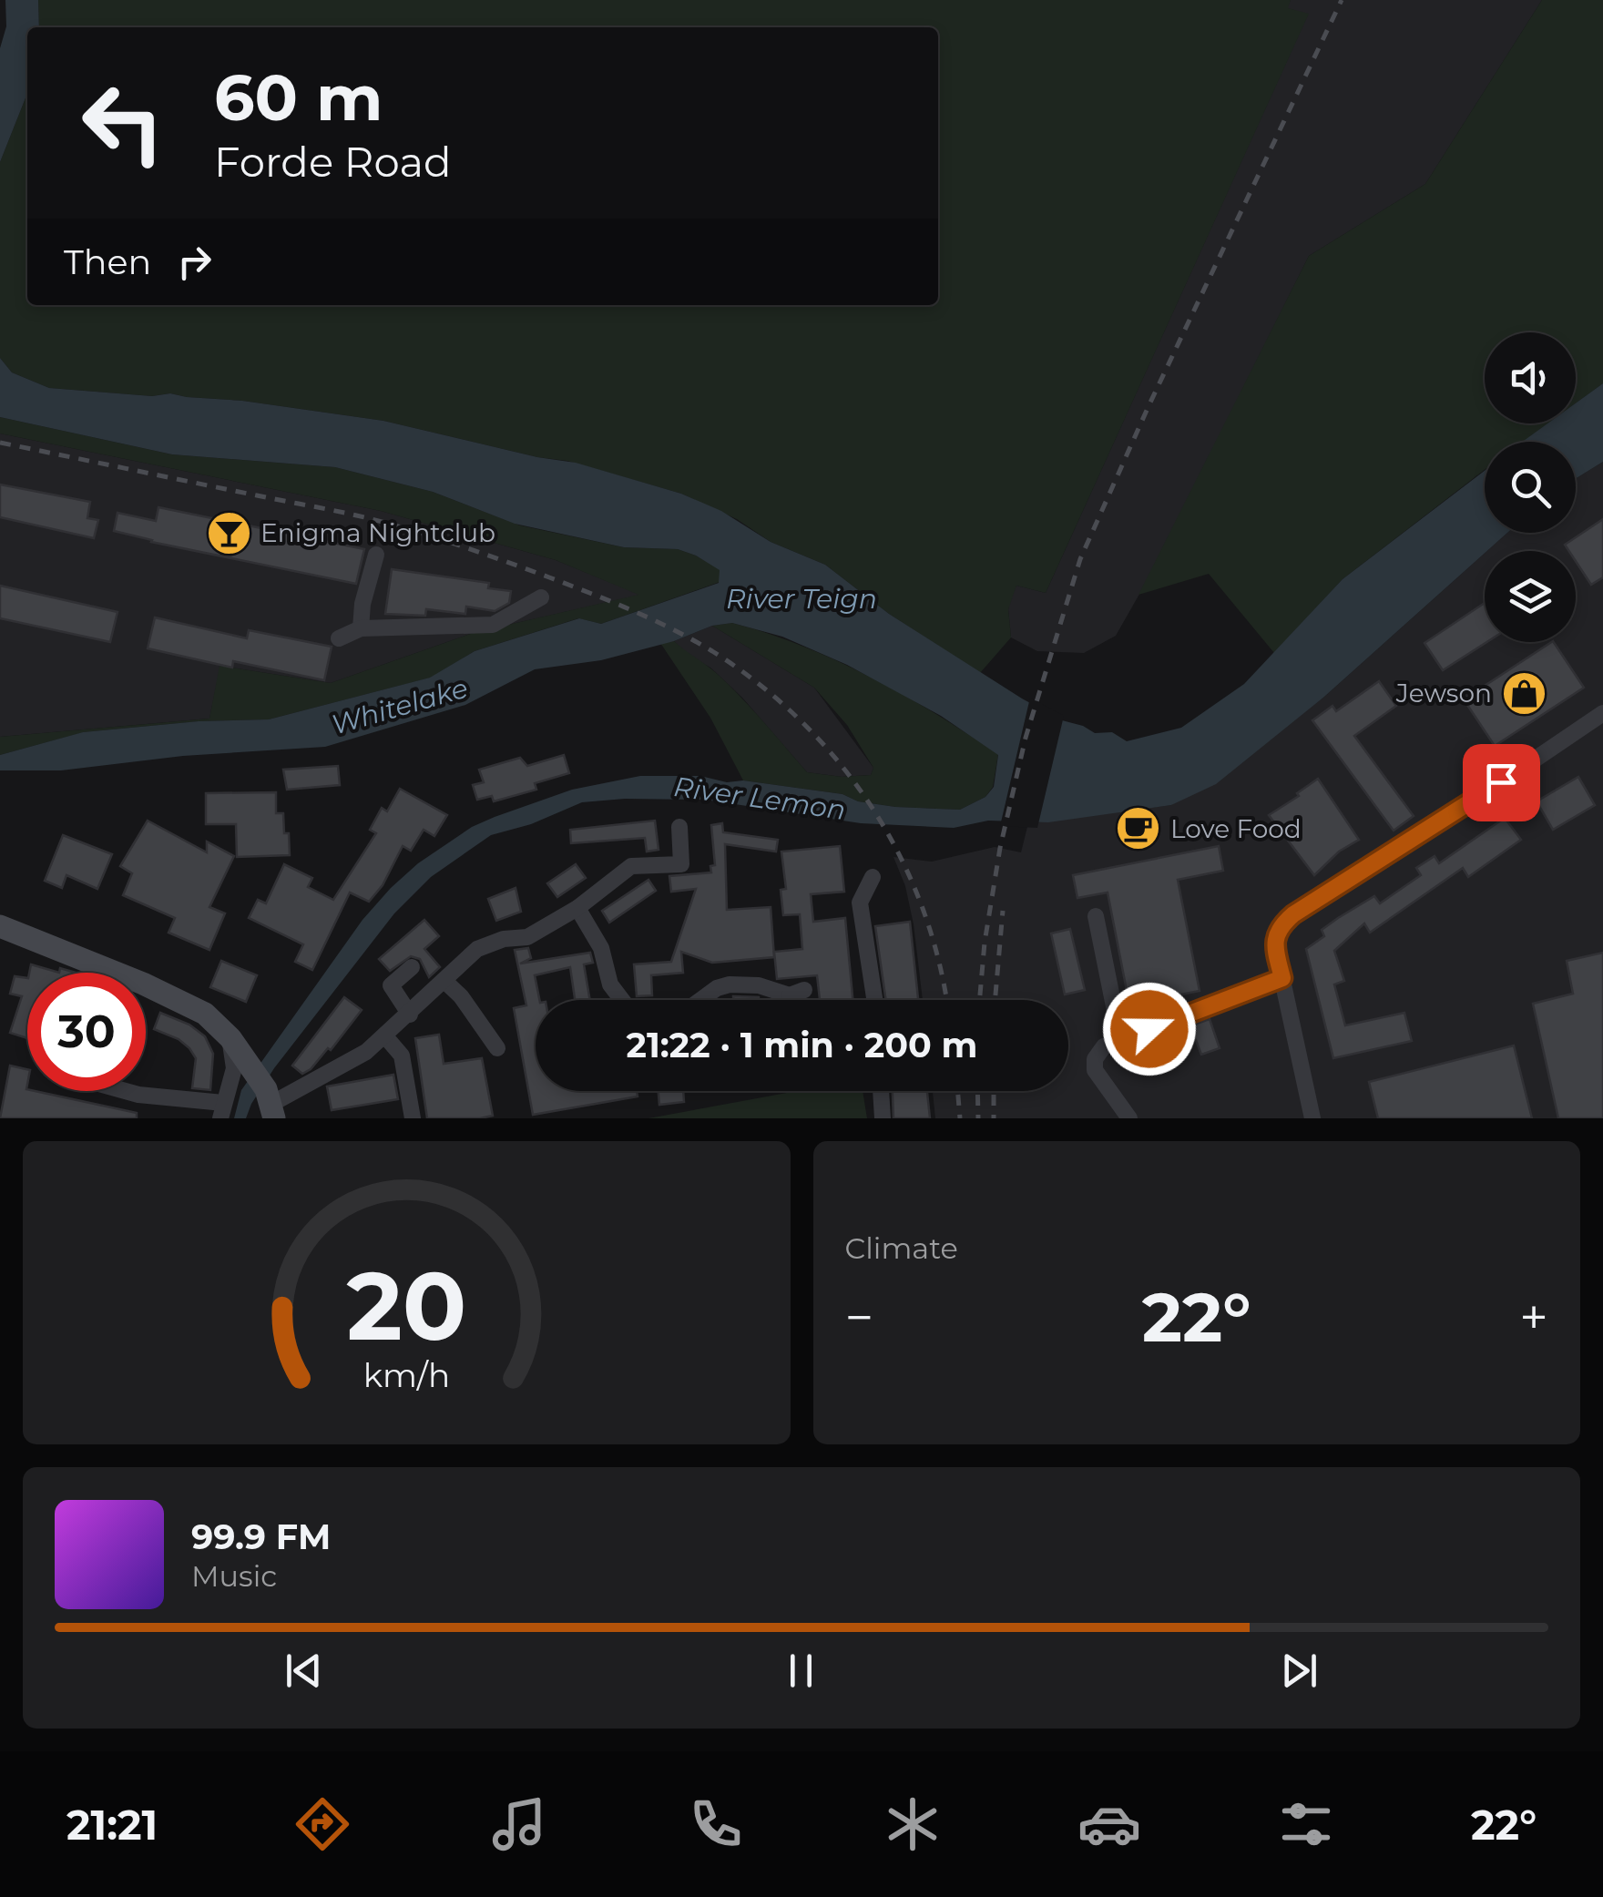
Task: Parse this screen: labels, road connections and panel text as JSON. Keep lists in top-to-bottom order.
{
  "water": ["River Teign", "Whitelake", "River Lemon"],
  "places": {
    "bar": ["Enigma Nightclub"],
    "shop": ["Jewson"],
    "cafe": ["Love Food"]
  },
  "page": {
    "turn": ["60 m", "Forde Road"],
    "then": "Then",
    "limit": "30",
    "trip": "21:22 · 1 min · 200 m",
    "tile": "Climate",
    "heat": ["−", "22°", "+"],
    "song": ["99.9 FM", "Music"],
    "tabs": ["21:21", "22°"],
    "gauge": ["20", "km/h"]
  }
}
